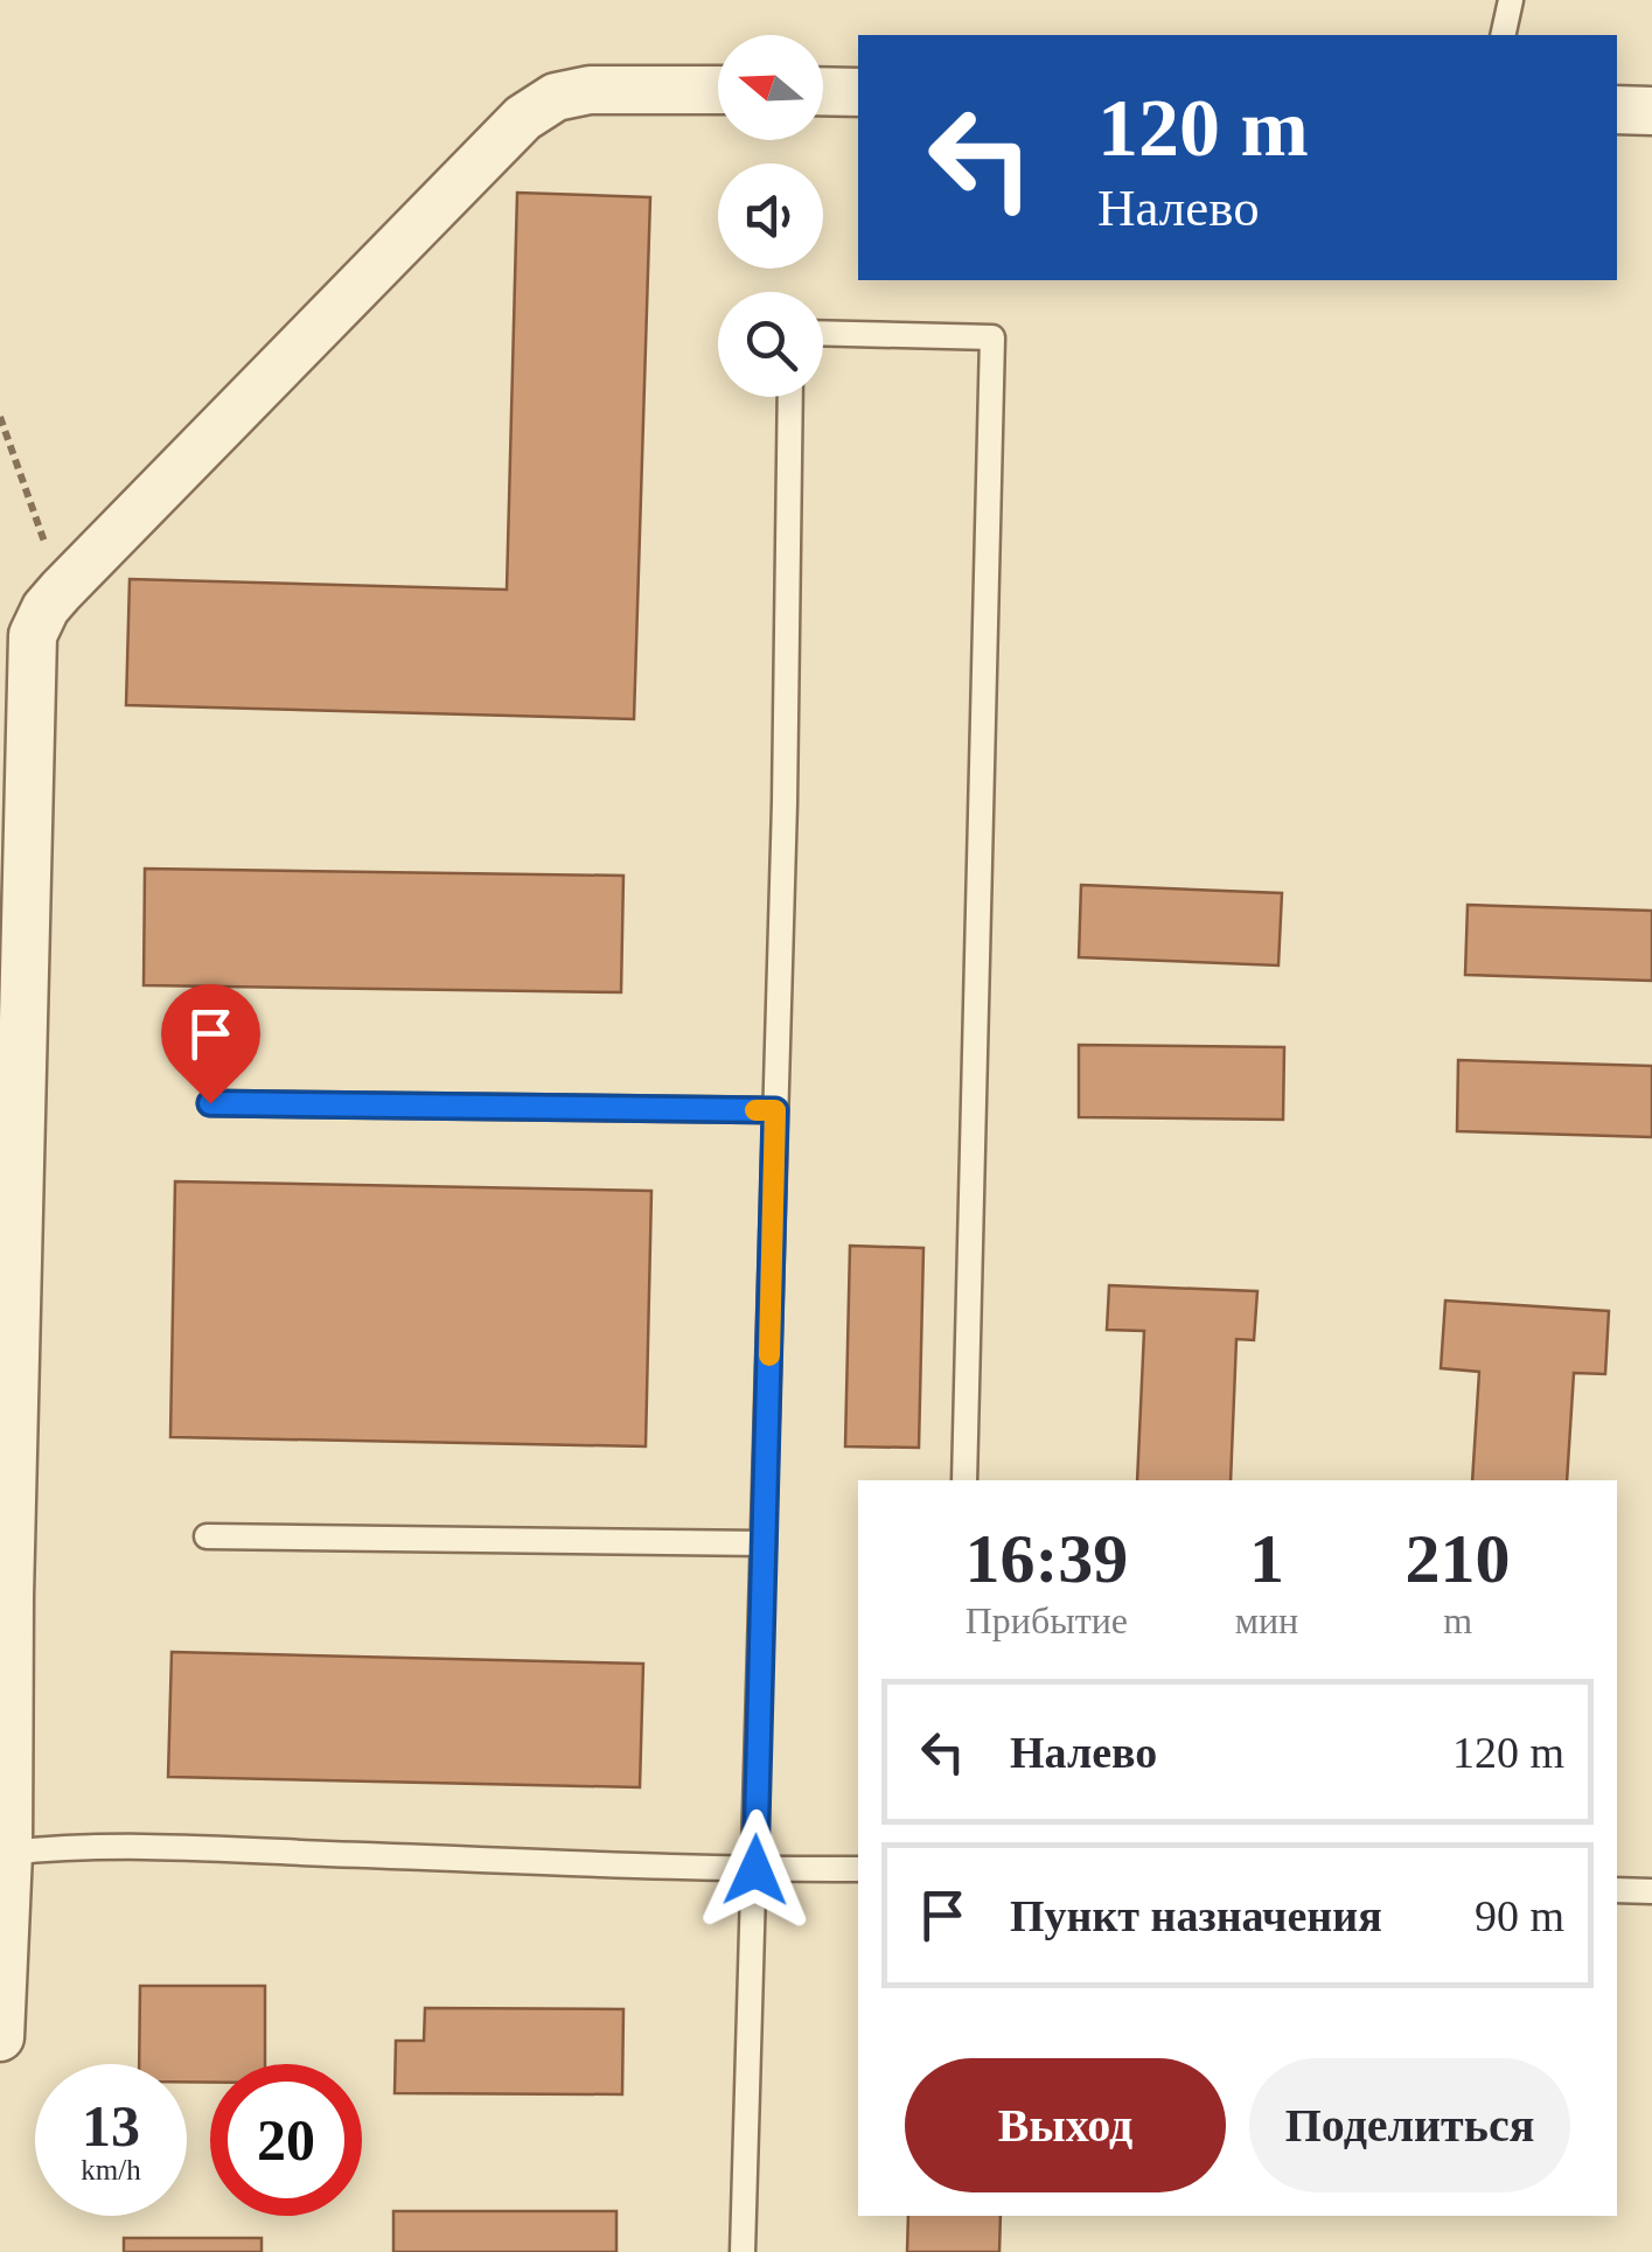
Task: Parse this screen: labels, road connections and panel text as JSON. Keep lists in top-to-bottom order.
{
  "north": "left",
  "page": {
    "turn": ["120 m", "Налево"],
    "eta": [
      "16:39",
      "Прибытие",
      "1",
      "мин",
      "210",
      "m"
    ],
    "list": [
      {
        "name": "Налево",
        "value": "120 m"
      },
      {
        "name": "Пункт назначения",
        "value": "90 m"
      }
    ],
    "buttons": ["Выход", "Поделиться"],
    "speed": "13 km/h",
    "limit": "20"
  }
}
